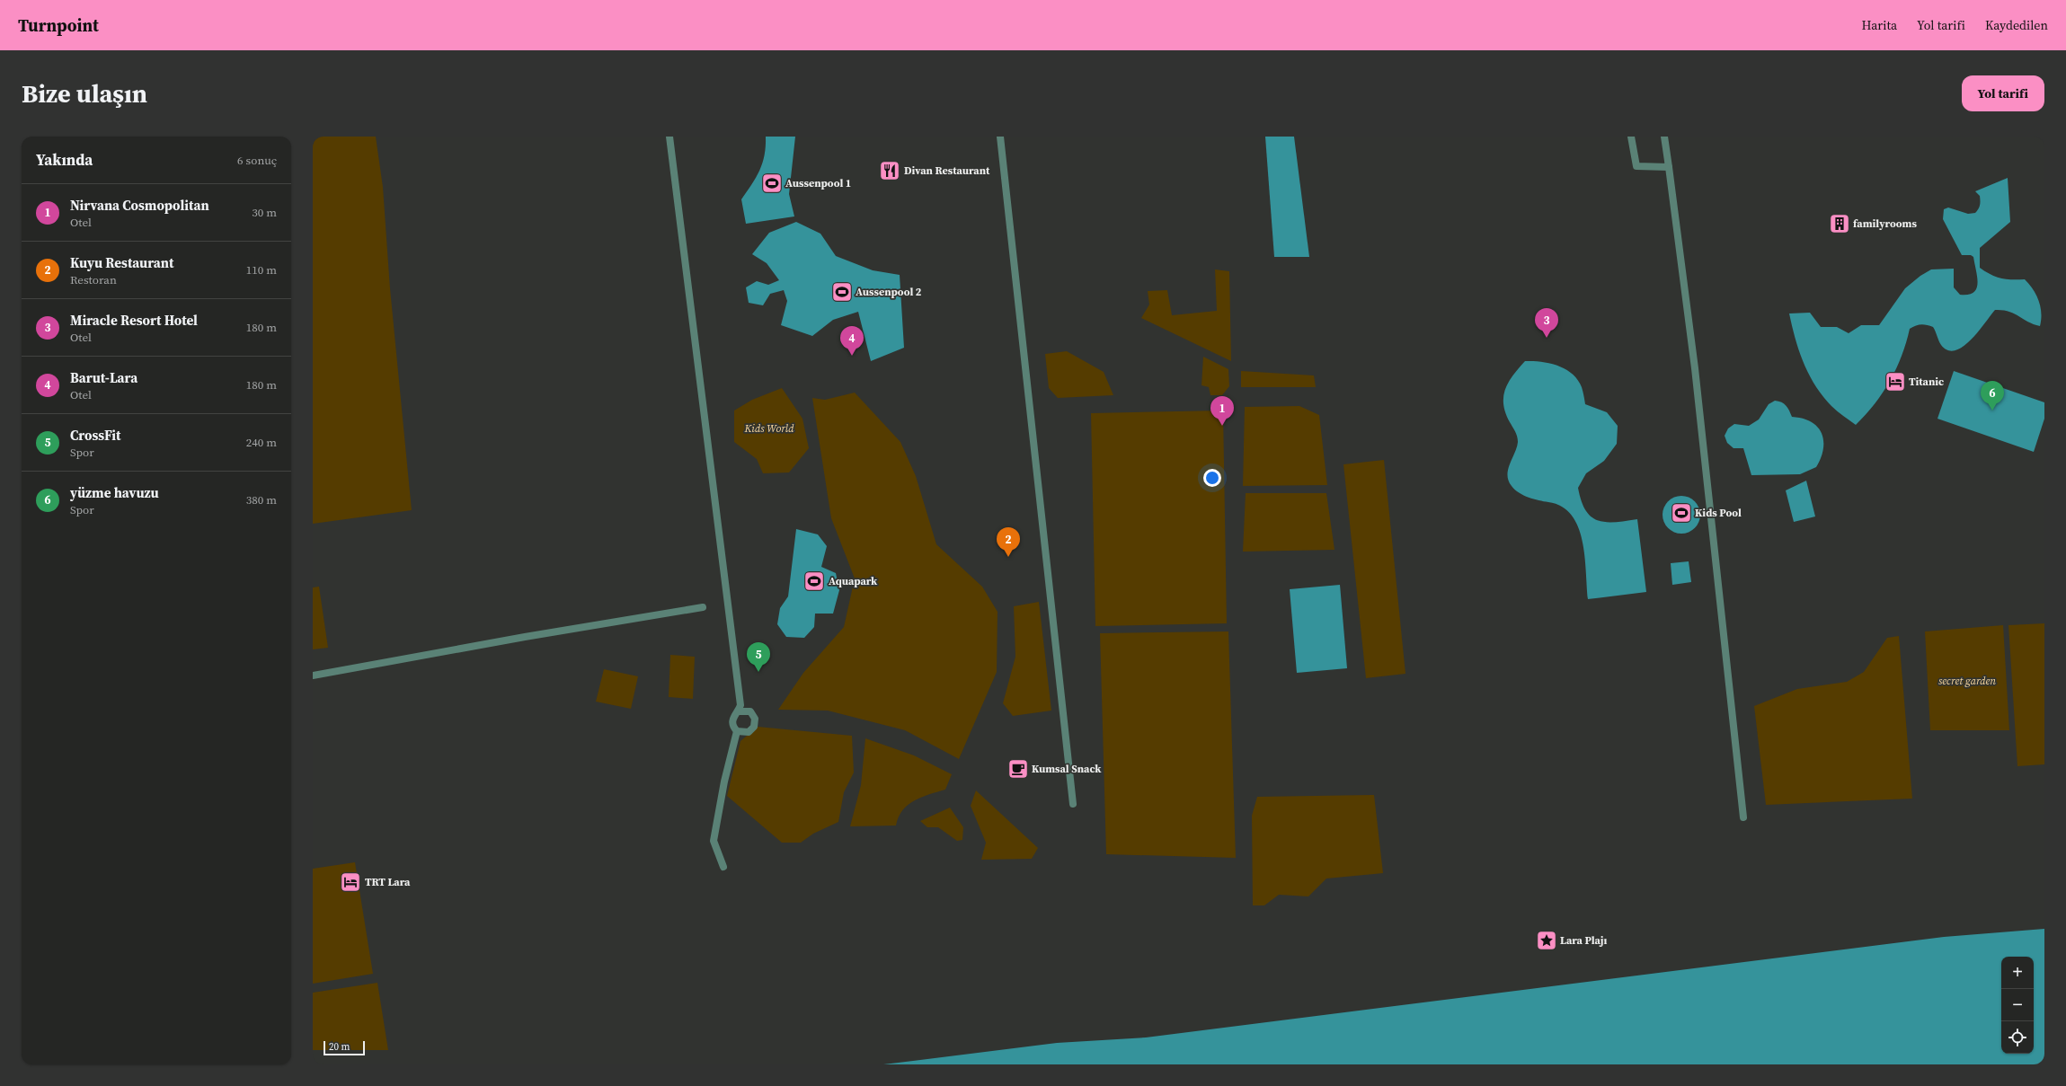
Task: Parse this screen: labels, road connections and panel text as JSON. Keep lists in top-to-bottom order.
{
  "parks": ["Kids World", "secret garden"],
  "places": {
    "restaurant": ["Divan Restaurant"],
    "sports": [
      "Aussenpool 1",
      "Aussenpool 2",
      "Kids Pool",
      "Aquapark"
    ],
    "building": ["familyrooms"],
    "hotel": ["Titanic", "TRT Lara"],
    "cafe": ["Kumsal Snack"],
    "place": ["Lara Plajı"]
  },
  "scale_bar": "20 m",
  "page": {
    "header": "Turnpoint",
    "nav": ["Harita", "Yol tarifi", "Kaydedilen"],
    "buttons": "Yol tarifi",
    "title": "Bize ulaşın",
    "heading": ["Yakında", "6 sonuç"],
    "list": [
      {
        "mark": "1",
        "name": "Nirvana Cosmopolitan",
        "note": "Otel",
        "value": "30 m"
      },
      {
        "mark": "2",
        "name": "Kuyu Restaurant",
        "note": "Restoran",
        "value": "110 m"
      },
      {
        "mark": "3",
        "name": "Miracle Resort Hotel",
        "note": "Otel",
        "value": "180 m"
      },
      {
        "mark": "4",
        "name": "Barut-Lara",
        "note": "Otel",
        "value": "180 m"
      },
      {
        "mark": "5",
        "name": "CrossFit",
        "note": "Spor",
        "value": "240 m"
      },
      {
        "mark": "6",
        "name": "yüzme havuzu",
        "note": "Spor",
        "value": "380 m"
      }
    ],
    "pins": [
      "3",
      "4",
      "6",
      "1",
      "2",
      "5"
    ],
    "map_buttons": ["+", "−"],
    "scale": "20 m"
  }
}
